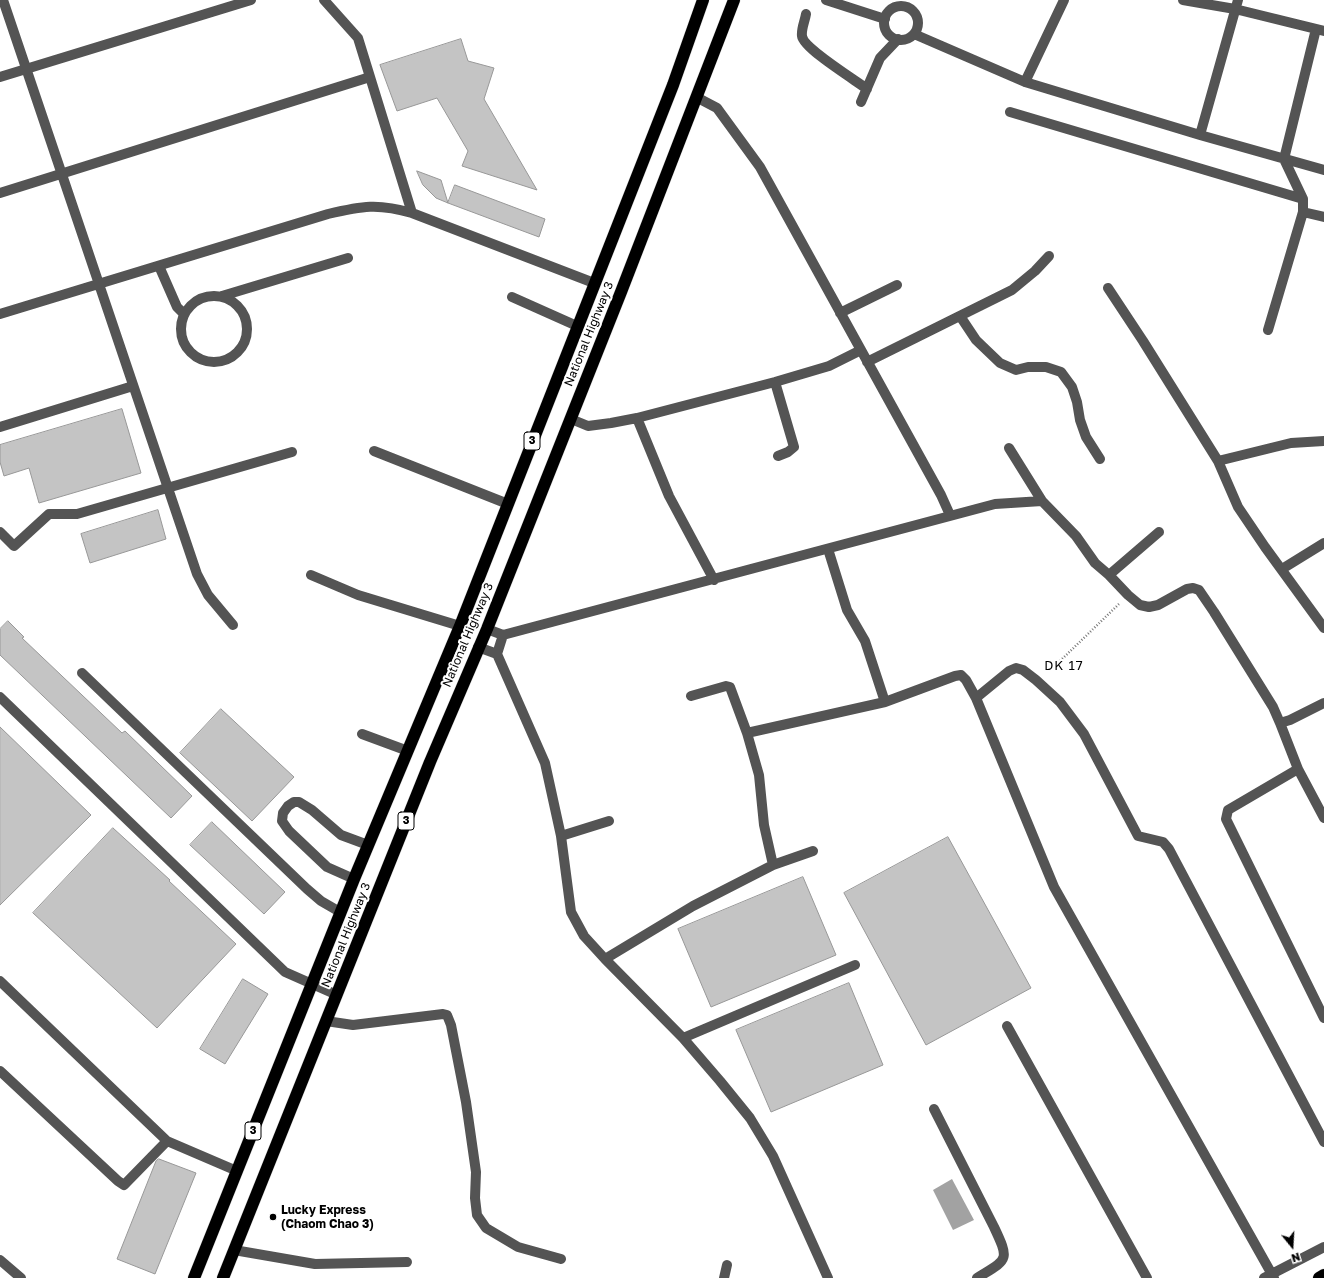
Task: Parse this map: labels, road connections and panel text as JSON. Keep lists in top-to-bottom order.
{
  "streets": {
    "highway": ["National Highway 3", "3"]
  },
  "districts": ["DK 17"],
  "places": ["Lucky Express (Chaom Chao 3)"],
  "north": "bottom"
}
